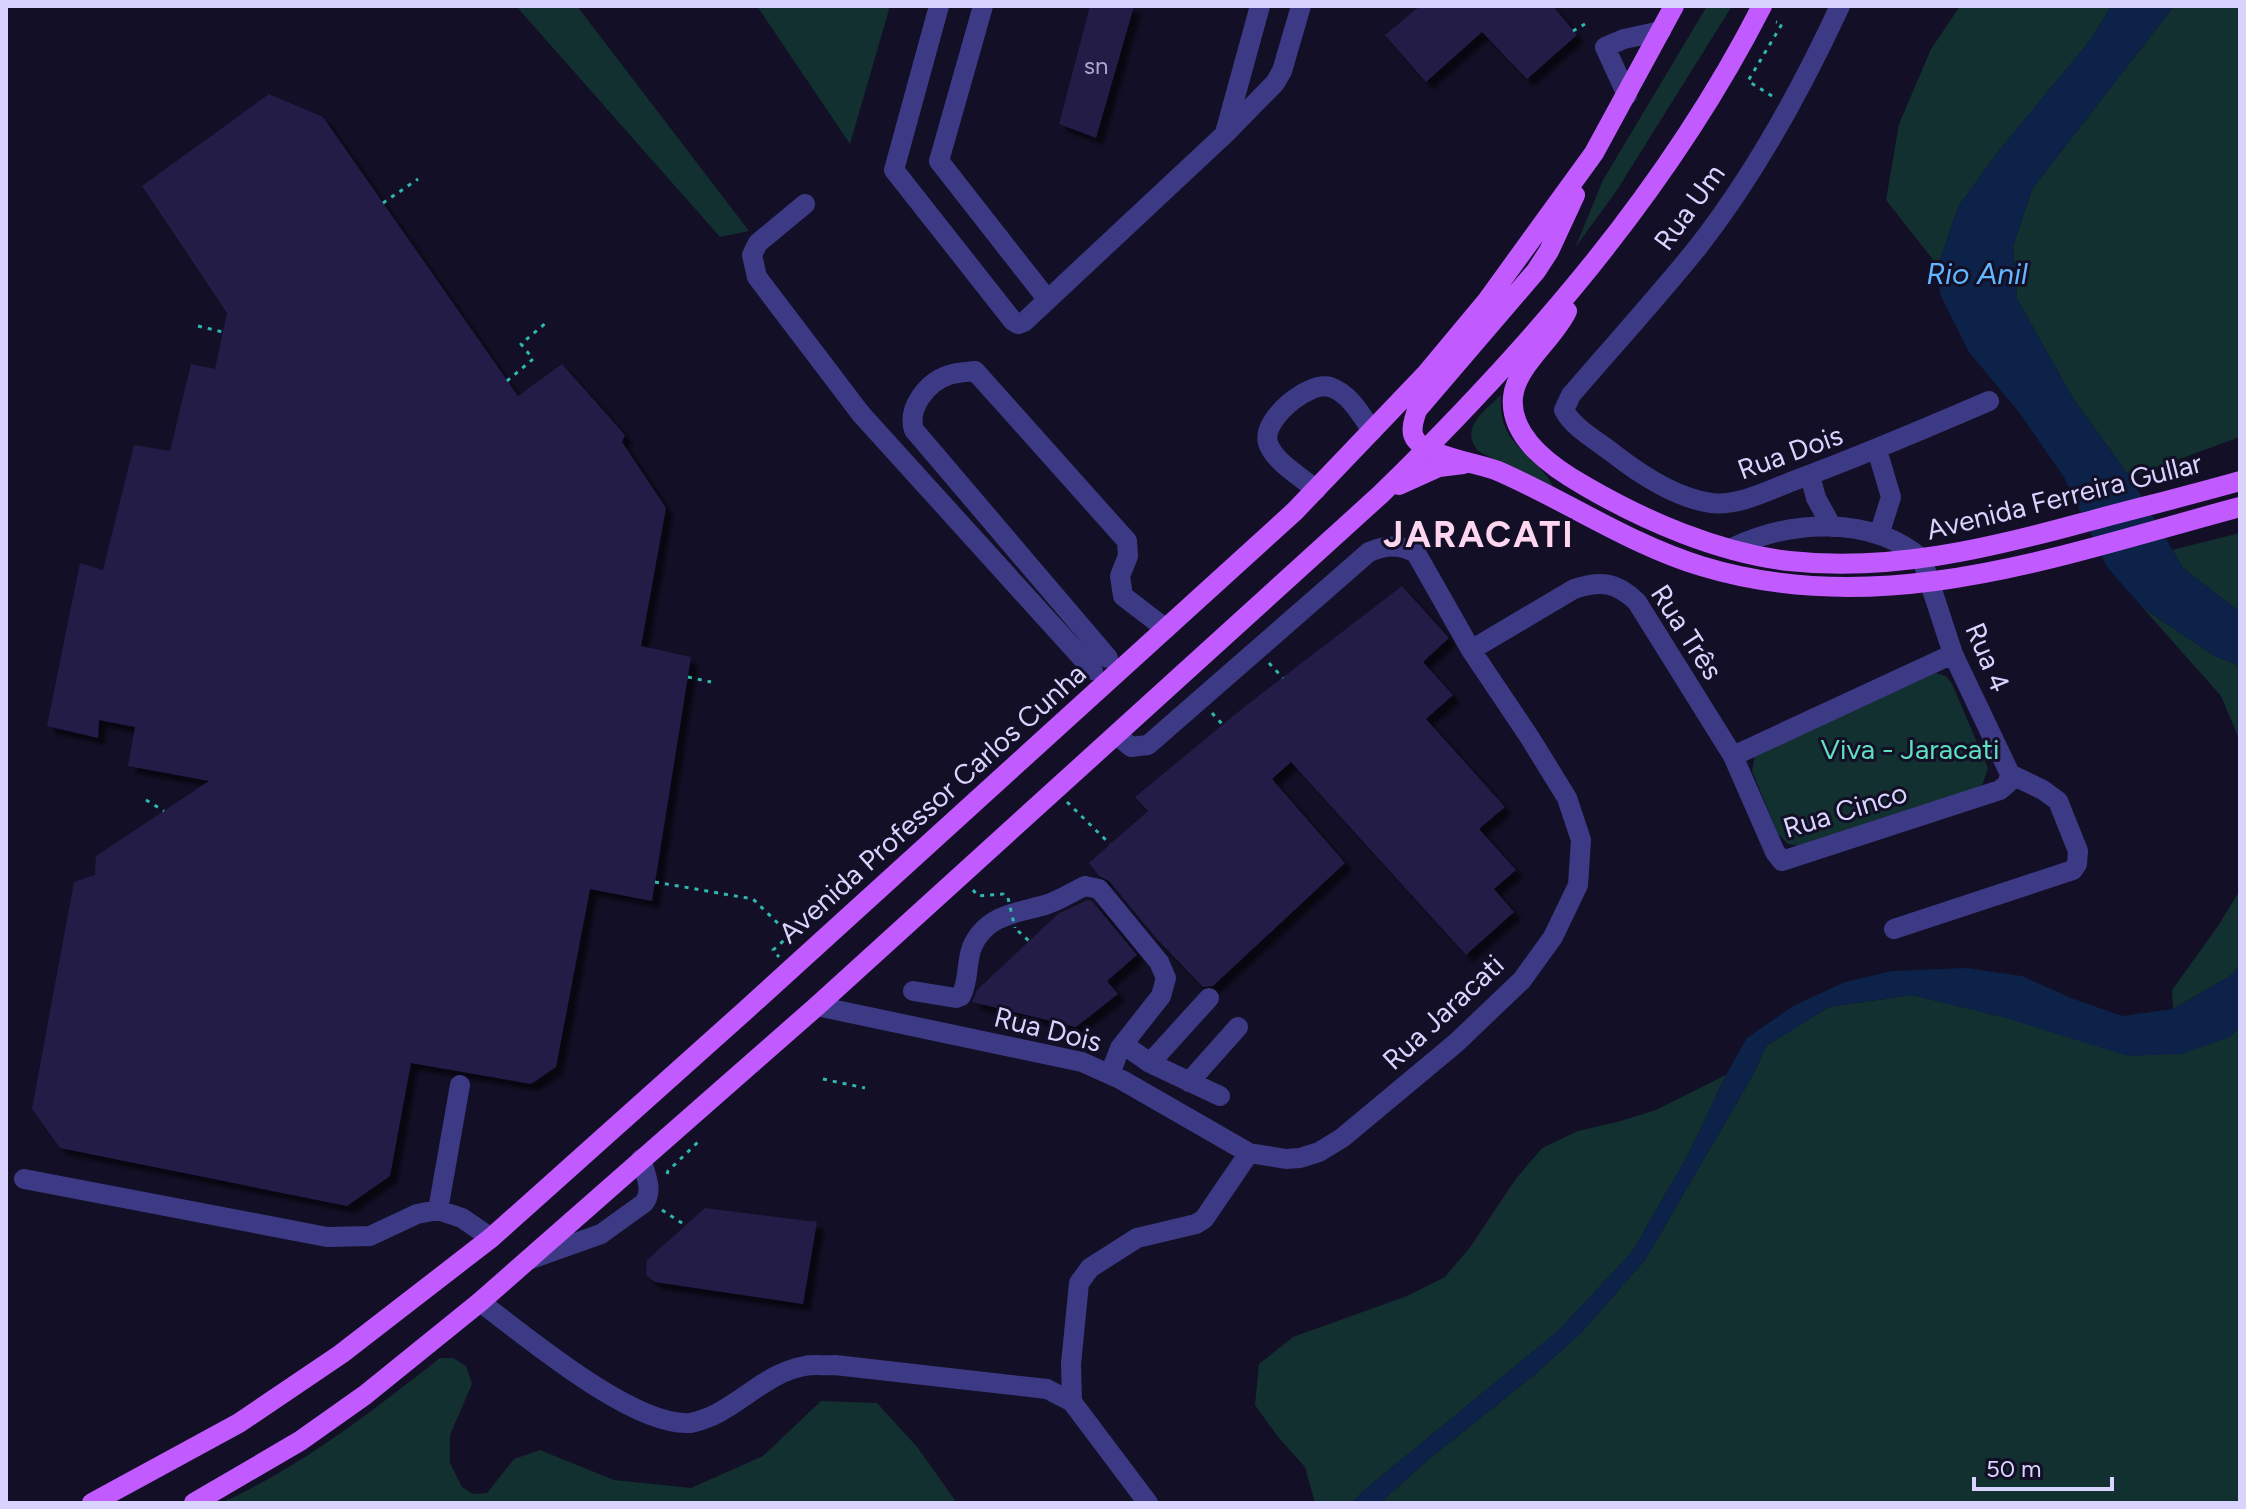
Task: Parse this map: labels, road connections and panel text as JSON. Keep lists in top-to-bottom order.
{
  "streets": {
    "main road": ["Avenida Ferreira Gullar", "Avenida Professor Carlos Cunha"],
    "street": [
      "Rua Um",
      "Rua Dois",
      "Rua Três",
      "Rua 4",
      "Rua Cinco",
      "Rua Jaracati"
    ]
  },
  "crossings": [
    ["Rua Um", "Rua Dois"],
    ["Rua Dois", "Rua Jaracati"],
    ["Avenida Ferreira Gullar", "Rua 4"],
    ["Rua Três", "Rua Cinco"],
    ["Rua Três", "Rua Jaracati"],
    ["Rua 4", "Rua Cinco"]
  ],
  "districts": ["JARACATI"],
  "water": ["Rio Anil"],
  "parks": ["Viva - Jaracati"],
  "house_numbers": ["sn"],
  "scale_bar": "50 m"
}
